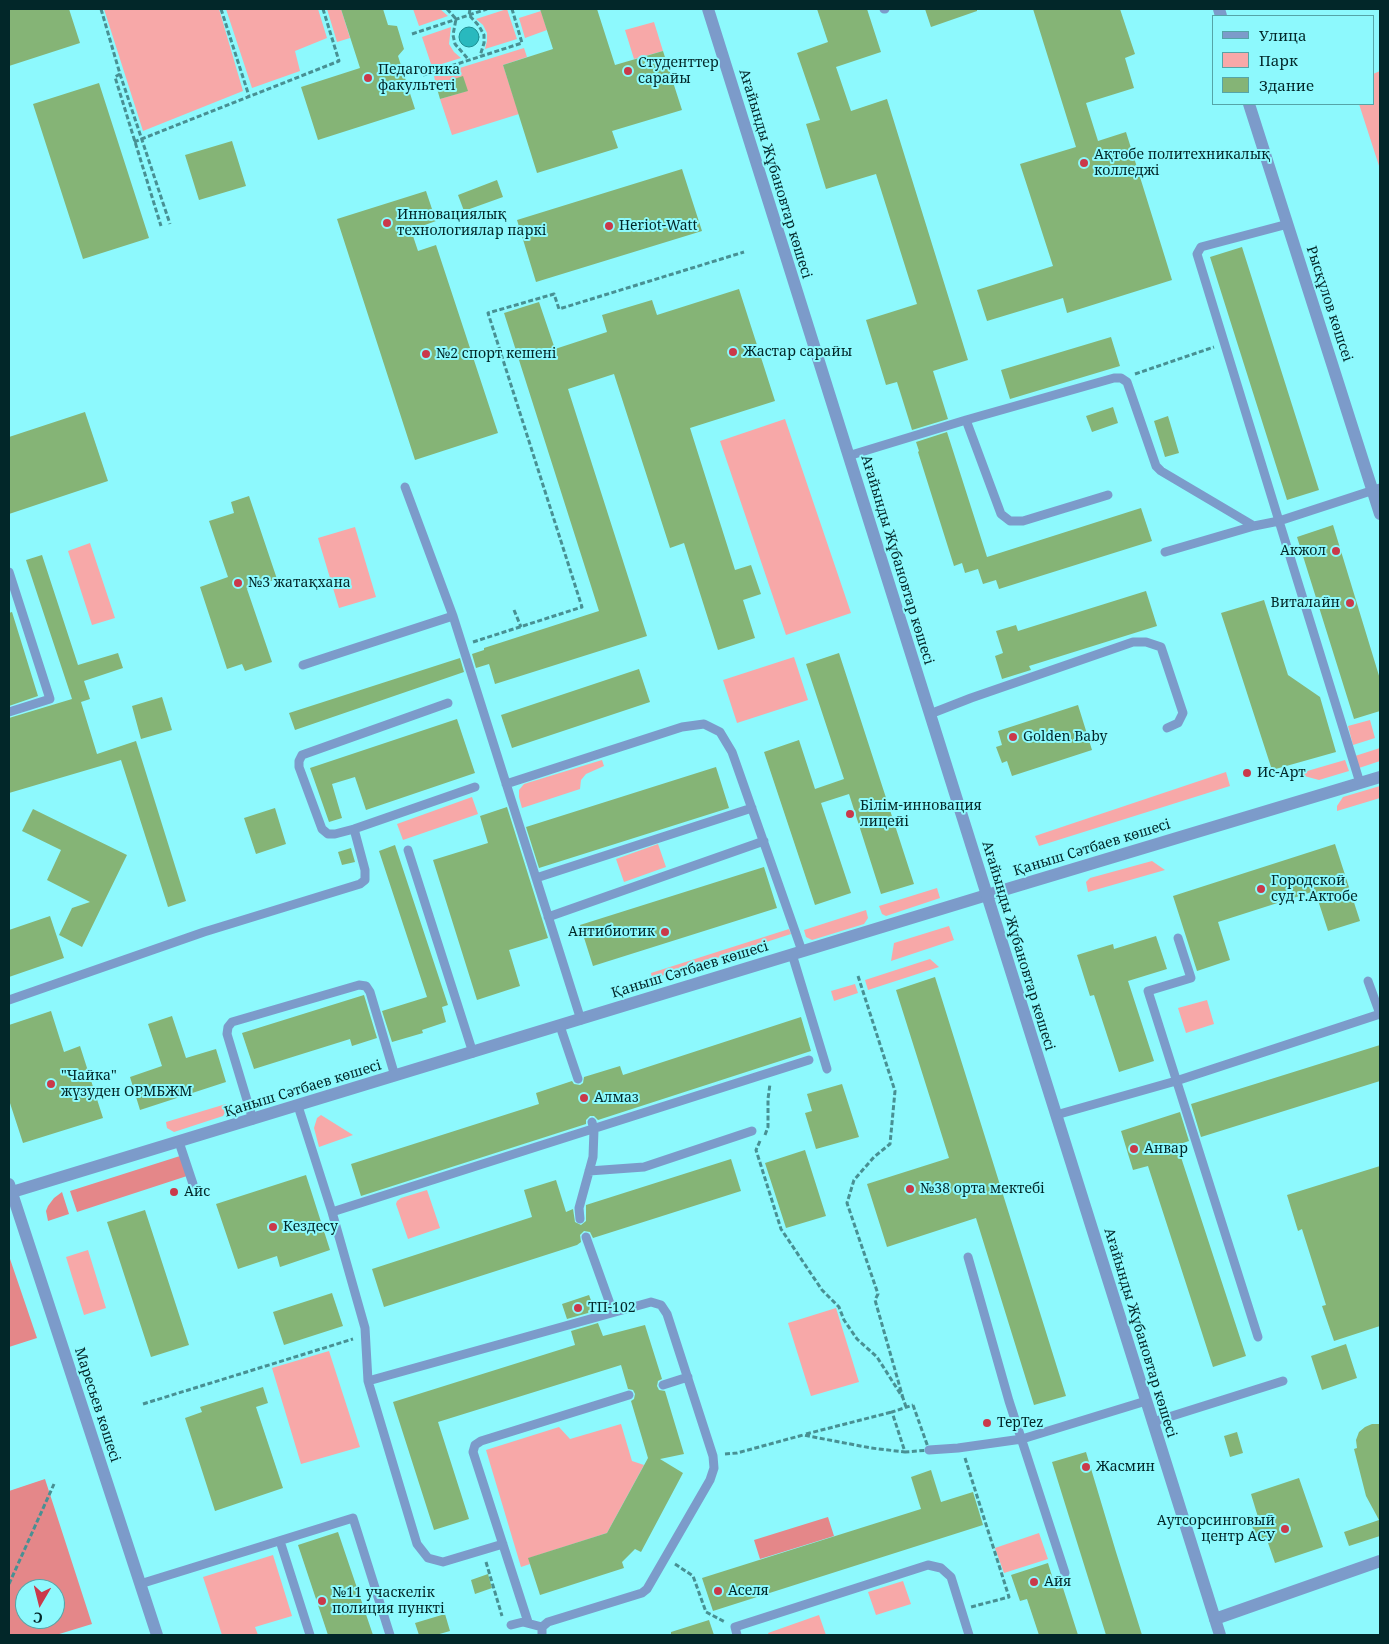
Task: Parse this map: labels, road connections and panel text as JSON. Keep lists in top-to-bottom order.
{
  "streets": {
    "street": [
      "Ағайынды Жұбановтар көшесі",
      "Рысқұлов көшсеі",
      "Қаныш Сәтбаев көшесі",
      "Маресьев көшесі"
    ]
  },
  "crossings": [
    ["Ағайынды Жұбановтар көшесі", "Қаныш Сәтбаев көшесі"],
    ["Қаныш Сәтбаев көшесі", "Маресьев көшесі"]
  ],
  "places": [
    "Студенттер сарайы",
    "Педагогика факультеті",
    "Ақтөбе политехникалық колледжі",
    "Инновациялық технологиялар паркі",
    "Heriot-Watt",
    "Жастар сарайы",
    "№2 спорт кешені",
    "Акжол",
    "№3 жатақхана",
    "Виталайн",
    "Golden Baby",
    "Ис-Арт",
    "Білім-инновация лицейі",
    "Городской суд г.Актобе",
    "Антибиотик",
    "\"Чайка\" жүзуден ОРМБЖМ",
    "Алмаз",
    "Анвар",
    "№38 орта мектебі",
    "Айс",
    "Кездесу",
    "ТП-102",
    "TepTez",
    "Жасмин",
    "Аутсорсинговый центр АСУ",
    "Айя",
    "Аселя",
    "№11 учаскелік полиция пункті"
  ],
  "legend": ["Улица", "Парк", "Здание"],
  "north": "bottom"
}
